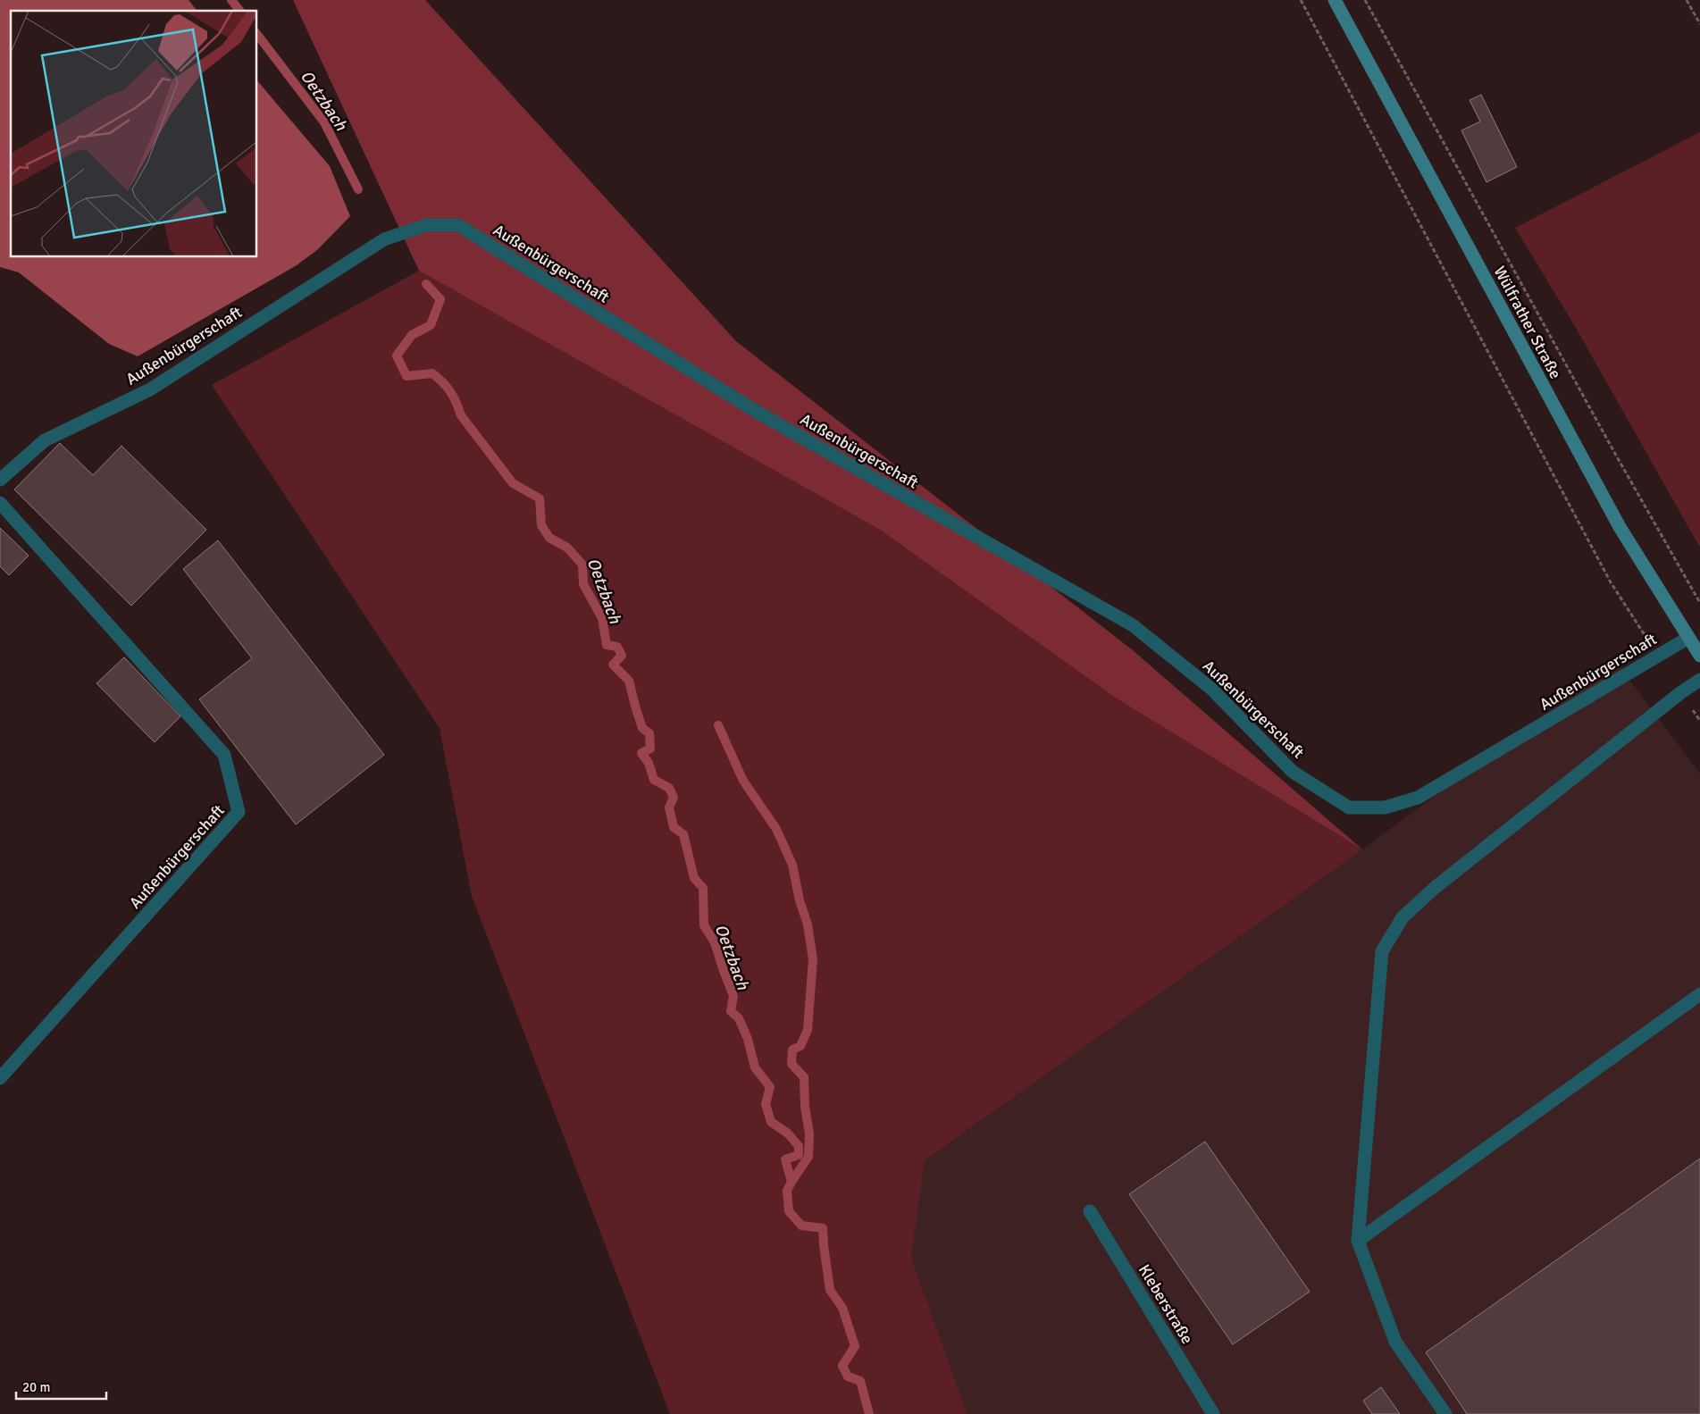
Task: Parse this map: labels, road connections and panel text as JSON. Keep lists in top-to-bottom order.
{
  "streets": {
    "main road": ["Wülfrather Straße"],
    "street": ["Außenbürgerschaft", "Kleberstraße"]
  },
  "crossings": [
    ["Außenbürgerschaft", "Wülfrather Straße"]
  ],
  "water": ["Oetzbach"],
  "scale_bar": "20 m"
}
